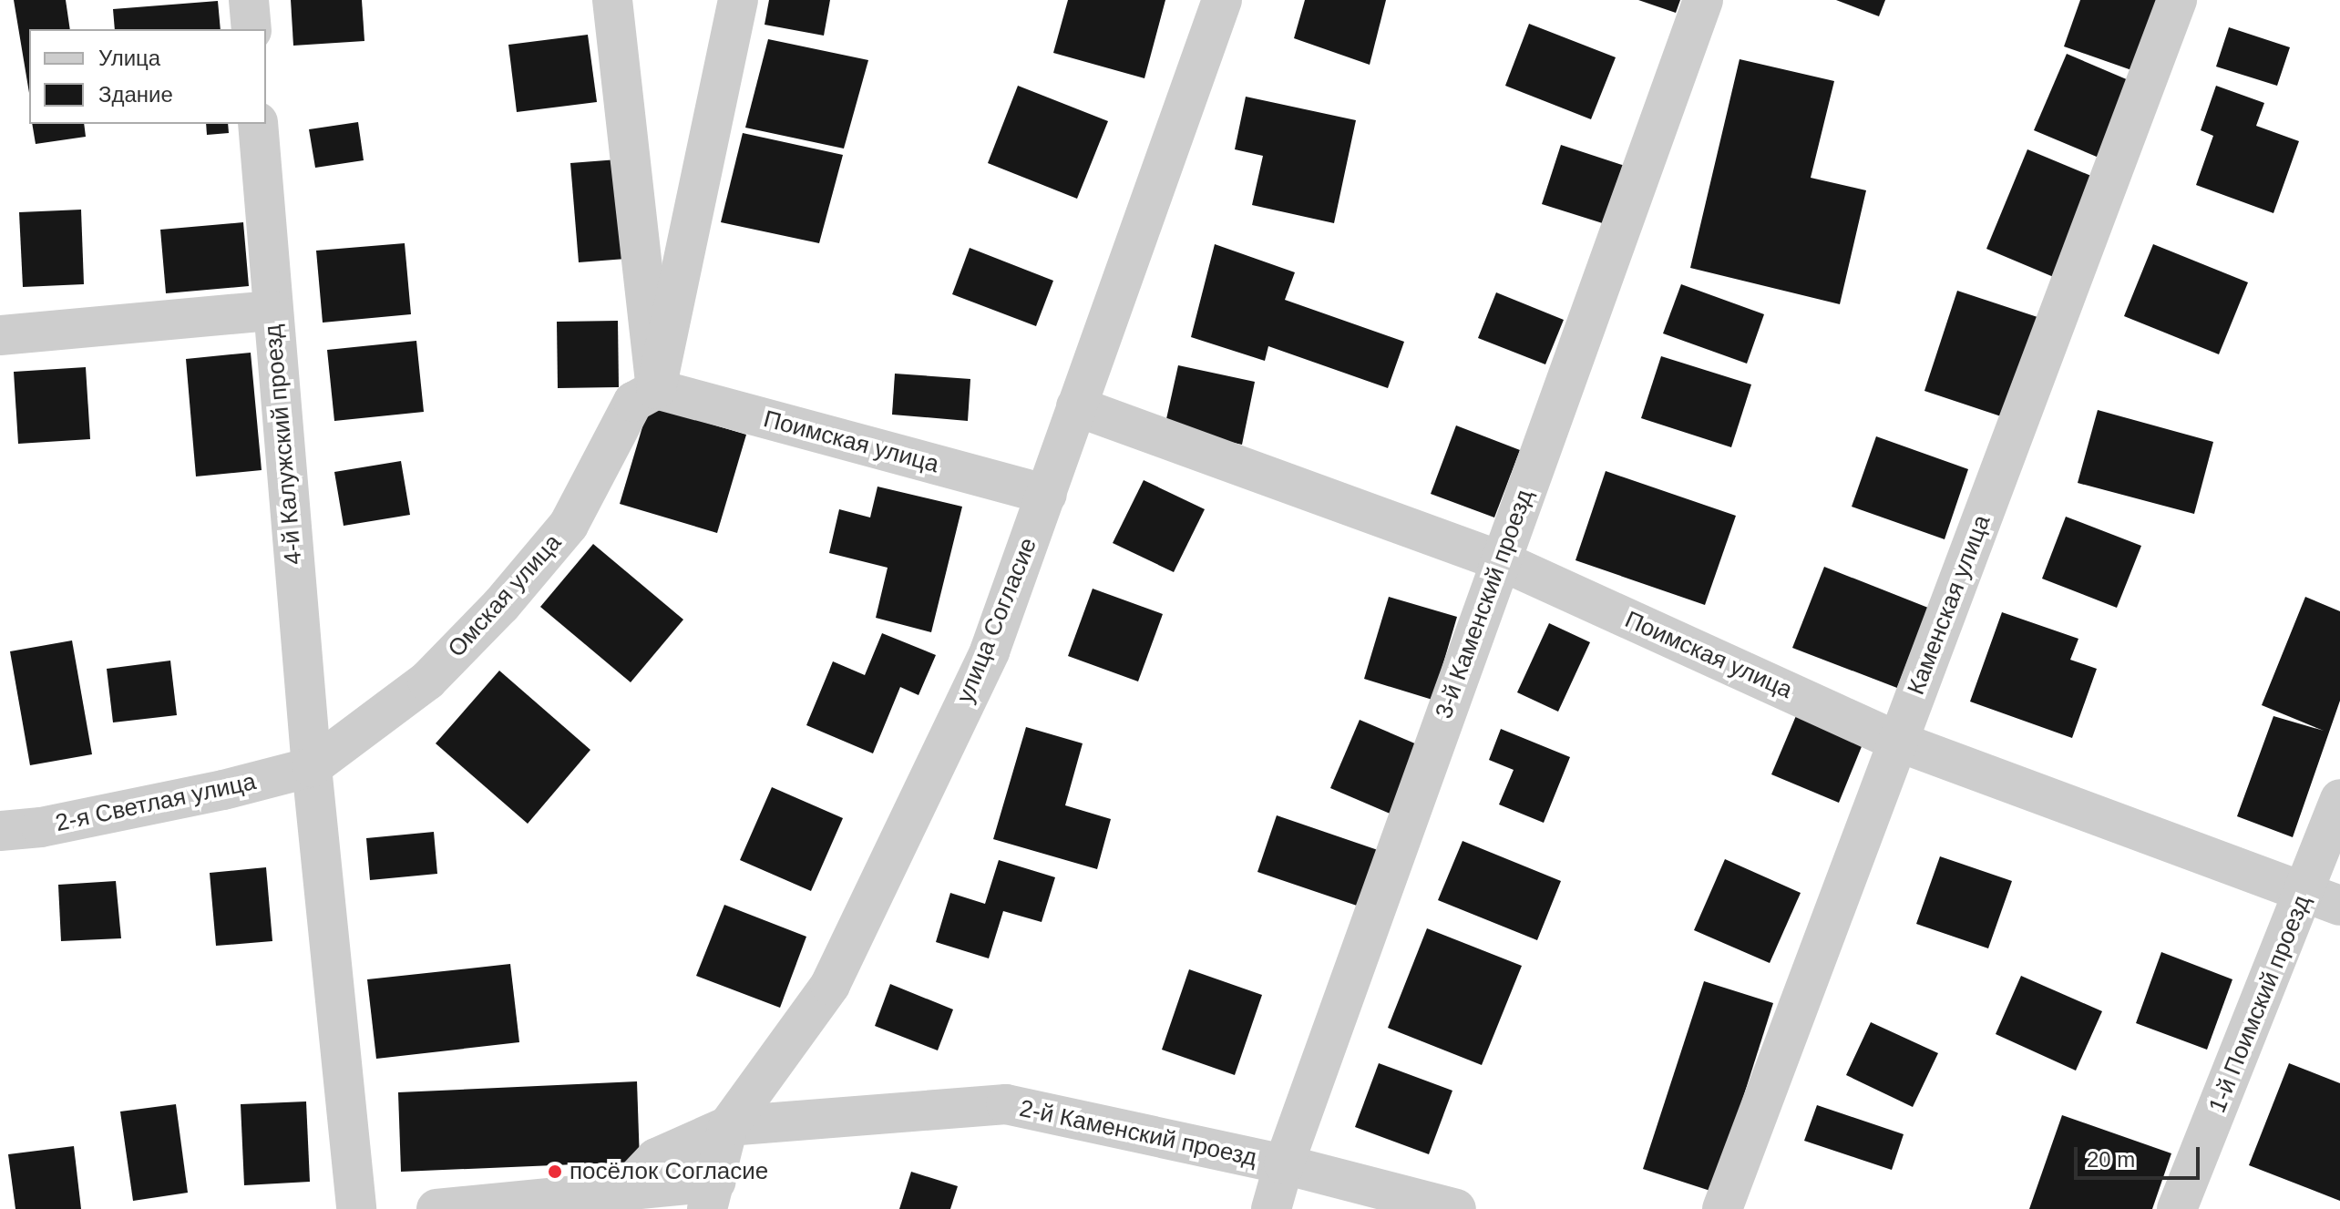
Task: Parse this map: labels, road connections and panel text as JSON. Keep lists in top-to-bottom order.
{
  "streets": {
    "street": [
      "Поимская улица",
      "4-й Калужский проезд",
      "Омская улица",
      "3-й Каменский проезд",
      "Каменская улица",
      "улица Согласие",
      "2-я Светлая улица",
      "1-й Поимский проезд",
      "2-й Каменский проезд"
    ]
  },
  "crossings": [
    ["Поимская улица", "Омская улица"],
    ["Поимская улица", "3-й Каменский проезд"],
    ["Поимская улица", "Каменская улица"],
    ["Поимская улица", "улица Согласие"],
    ["Поимская улица", "1-й Поимский проезд"],
    ["4-й Калужский проезд", "Омская улица"],
    ["4-й Калужский проезд", "2-я Светлая улица"],
    ["Омская улица", "2-я Светлая улица"],
    ["3-й Каменский проезд", "2-й Каменский проезд"],
    ["улица Согласие", "2-й Каменский проезд"]
  ],
  "places": ["посёлок Согласие"],
  "legend": ["Улица", "Здание"],
  "scale_bar": "20 m"
}
